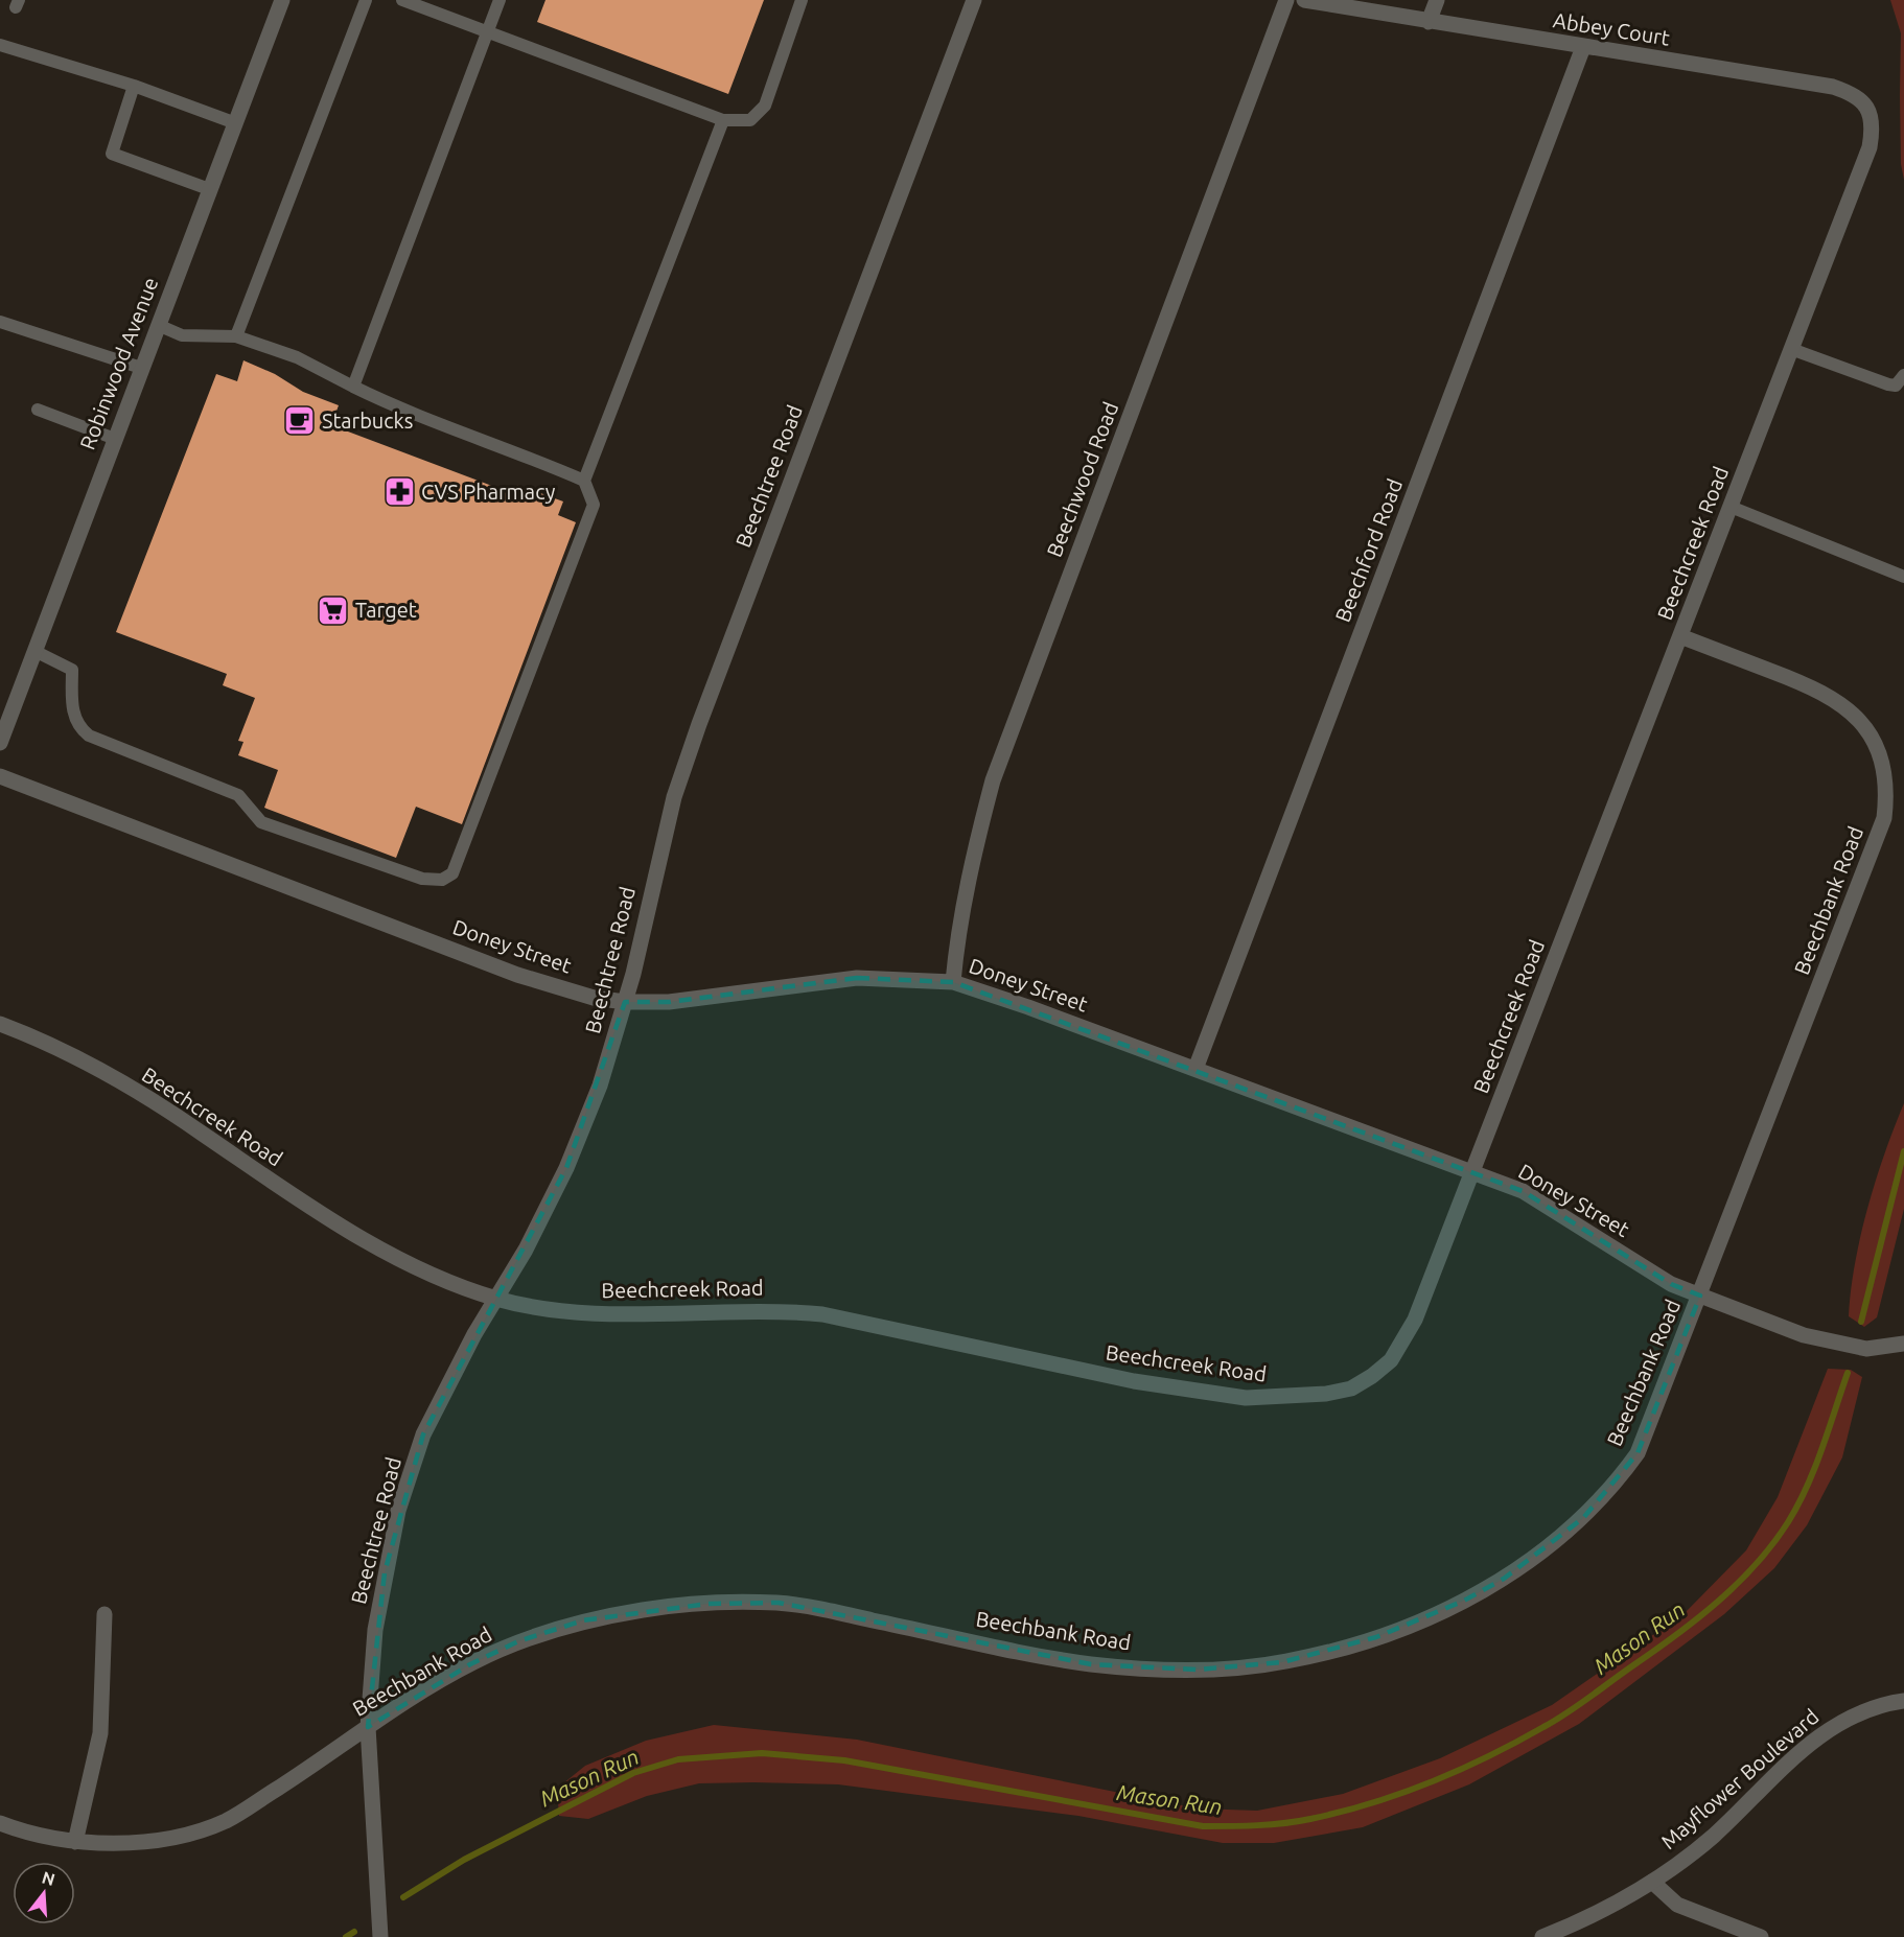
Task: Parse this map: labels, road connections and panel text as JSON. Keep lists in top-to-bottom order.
{
  "streets": {
    "street": [
      "Abbey Court",
      "Robinwood Avenue",
      "Beechtree Road",
      "Beechwood Road",
      "Beechcreek Road",
      "Beechford Road",
      "Beechbank Road",
      "Doney Street",
      "Mayflower Boulevard"
    ]
  },
  "crossings": [
    ["Abbey Court", "Beechcreek Road"],
    ["Abbey Court", "Beechford Road"],
    ["Beechtree Road", "Beechcreek Road"],
    ["Beechtree Road", "Beechbank Road"],
    ["Beechtree Road", "Doney Street"],
    ["Beechwood Road", "Doney Street"],
    ["Beechcreek Road", "Beechbank Road"],
    ["Beechcreek Road", "Doney Street"],
    ["Beechford Road", "Doney Street"],
    ["Beechbank Road", "Doney Street"]
  ],
  "water": ["Mason Run"],
  "places": {
    "cafe": ["Starbucks"],
    "pharmacy": ["CVS Pharmacy"],
    "supermarket": ["Target"]
  },
  "north": "top"
}
